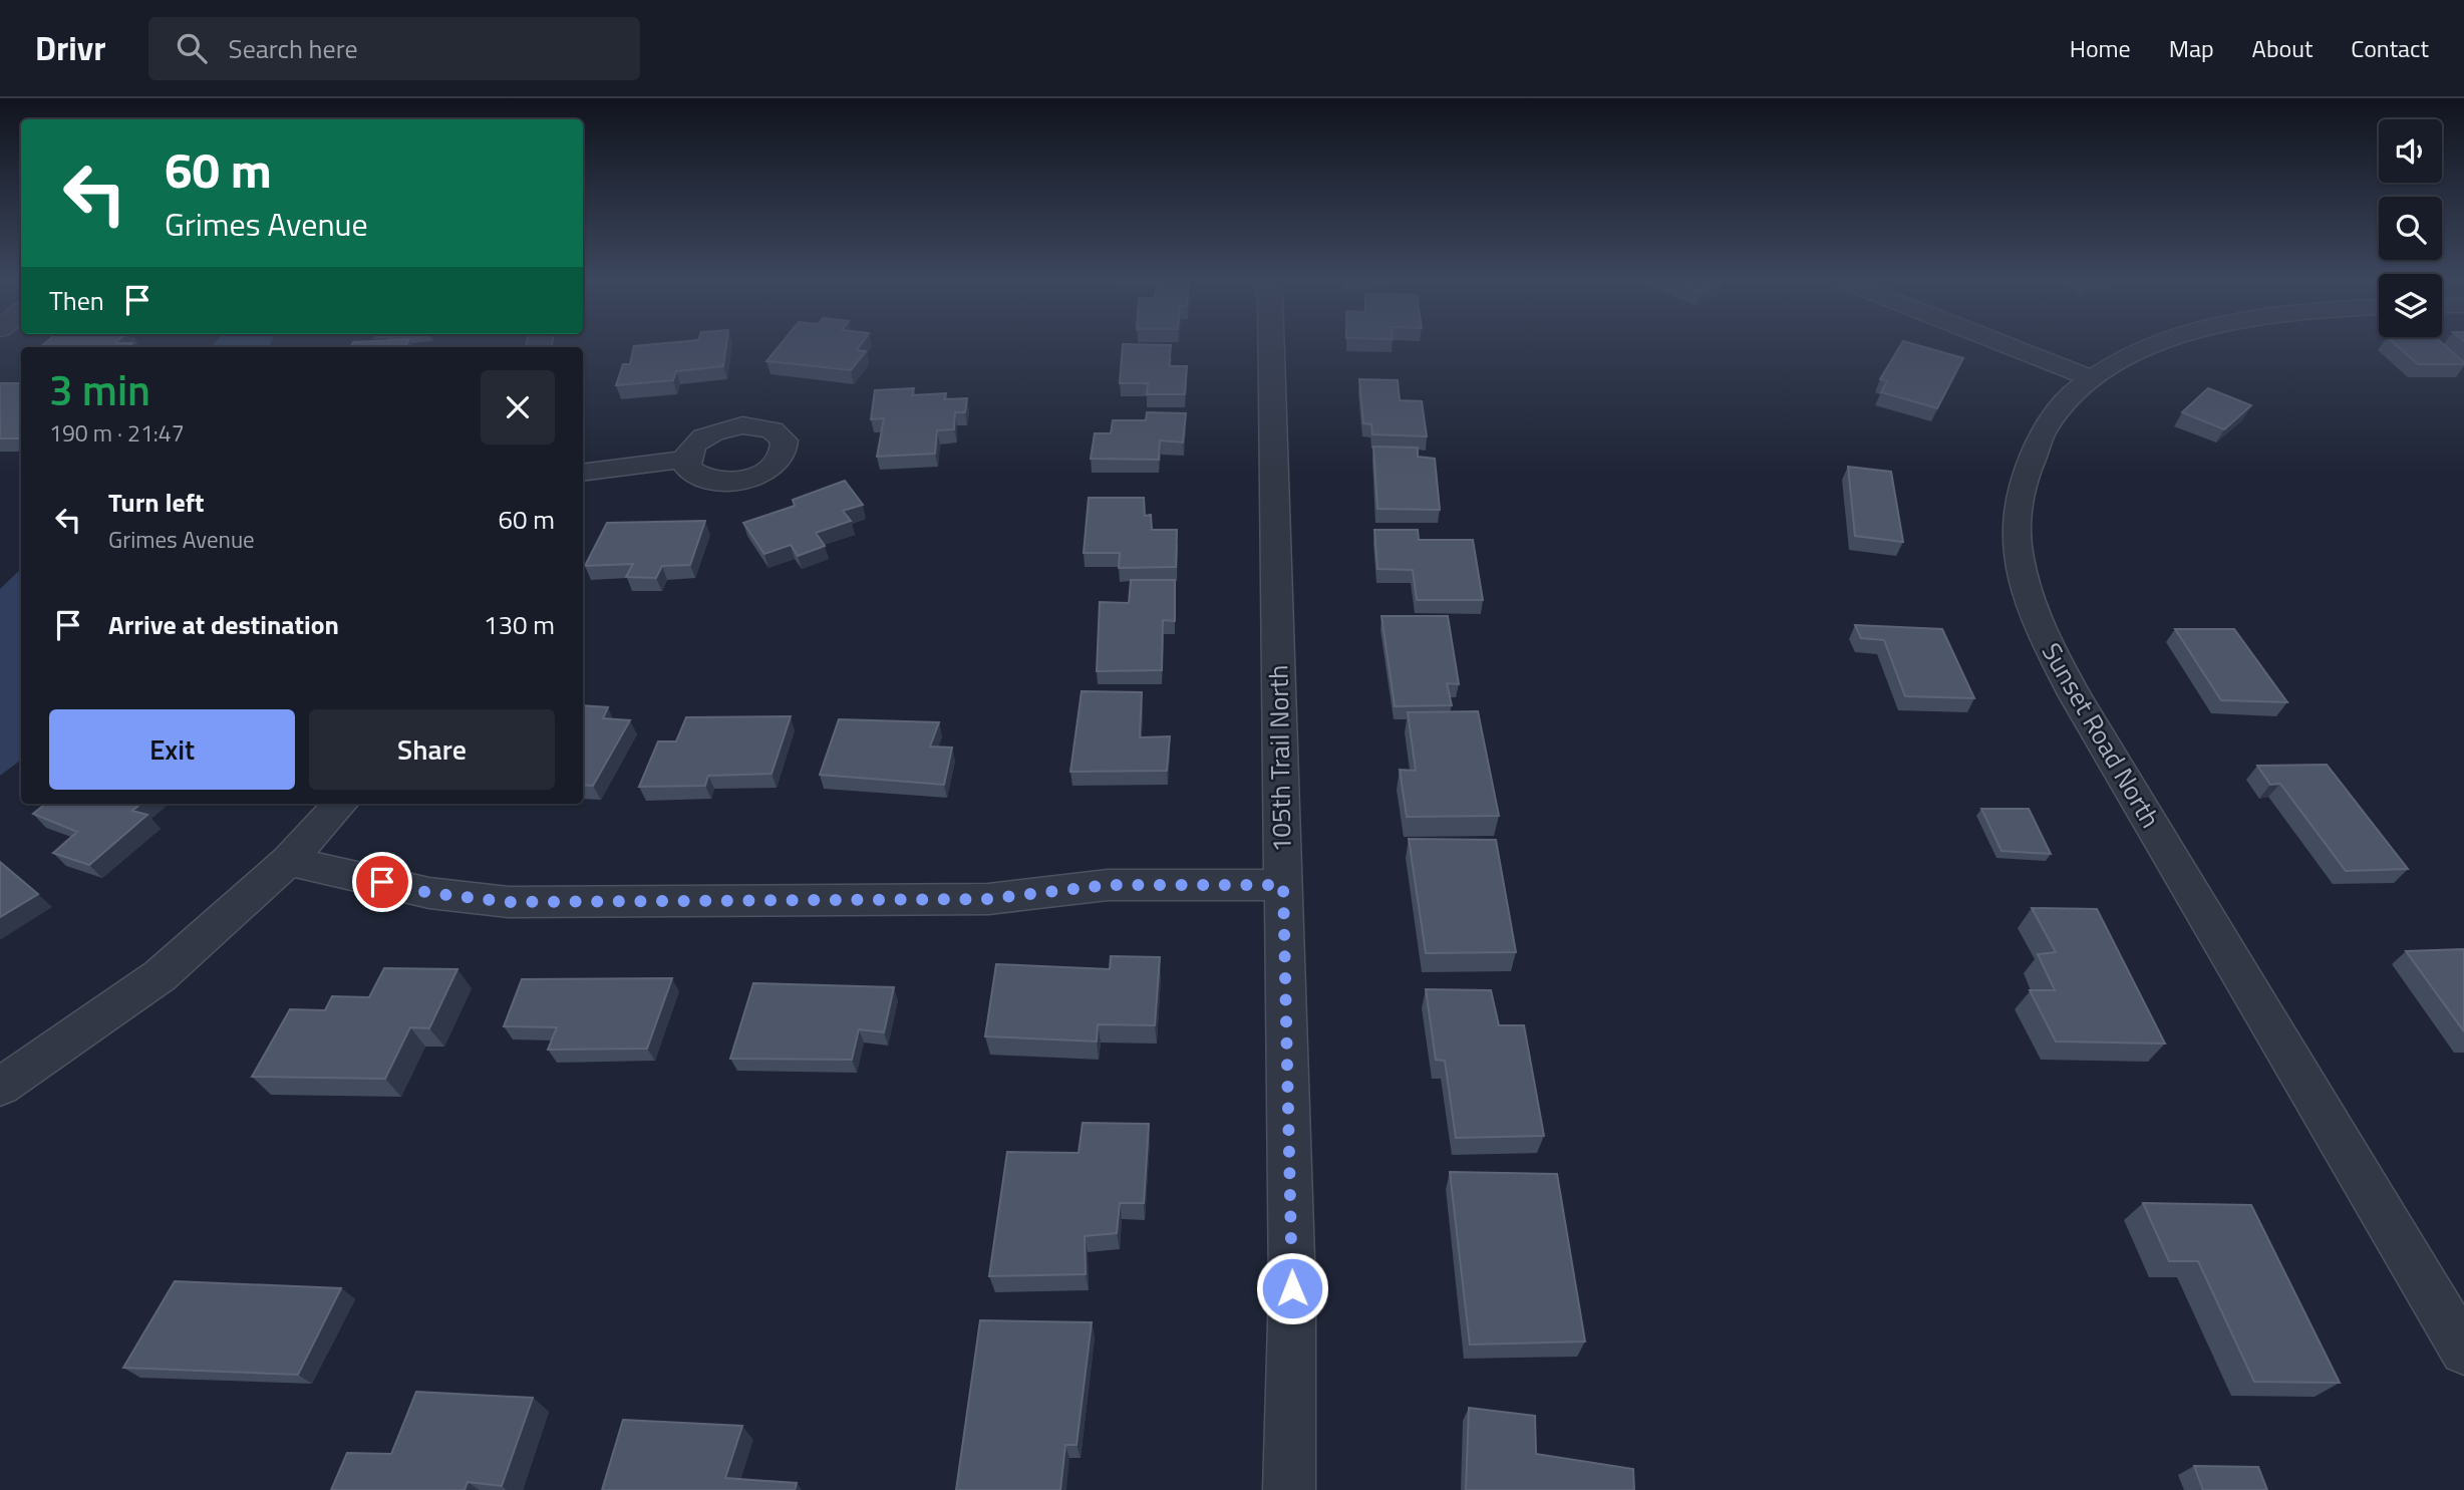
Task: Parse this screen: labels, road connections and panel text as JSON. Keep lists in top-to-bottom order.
{
  "streets": {
    "street": ["Sunset Road North", "105th Trail North"]
  },
  "page": {
    "header": "Drivr",
    "search": "Search here",
    "nav": [
      "Home",
      "Map",
      "About",
      "Contact"
    ],
    "turn": ["60 m", "Grimes Avenue"],
    "then": "Then",
    "heading": ["3 min", "190 m · 21:47"],
    "list": [
      {
        "name": "Turn left",
        "note": "Grimes Avenue",
        "value": "60 m"
      },
      {
        "name": "Arrive at destination",
        "value": "130 m"
      }
    ],
    "buttons": ["Exit", "Share"]
  }
}
